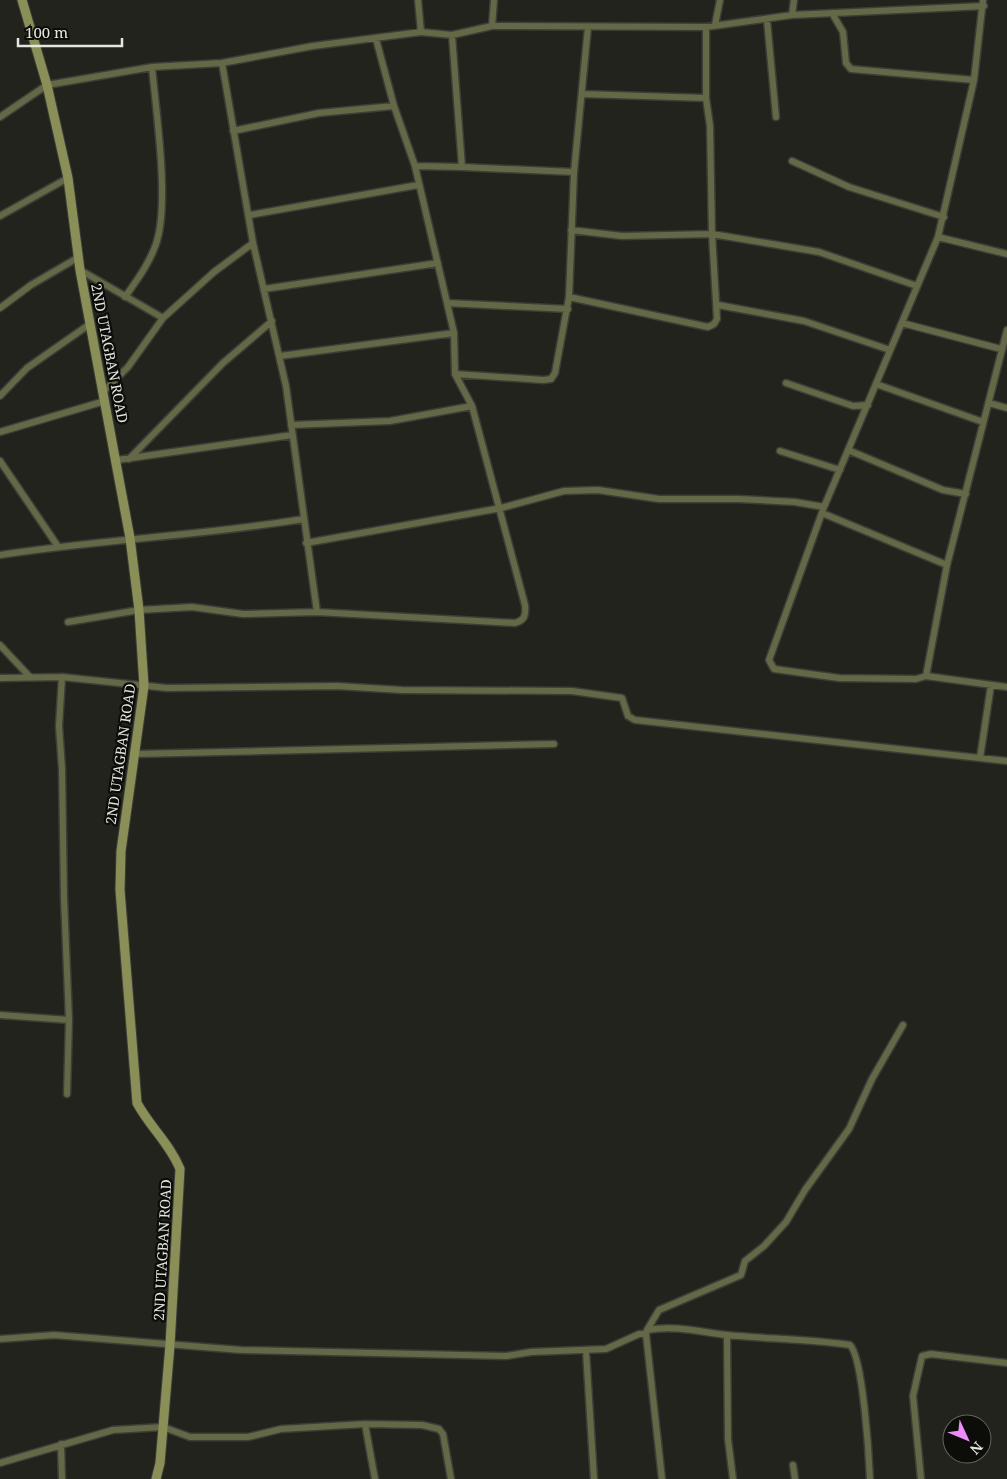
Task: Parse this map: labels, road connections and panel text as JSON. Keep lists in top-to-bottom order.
{
  "streets": {
    "street": ["2ND UTAGBAN ROAD"]
  },
  "scale_bar": "100 m",
  "north": "bottom right"
}
